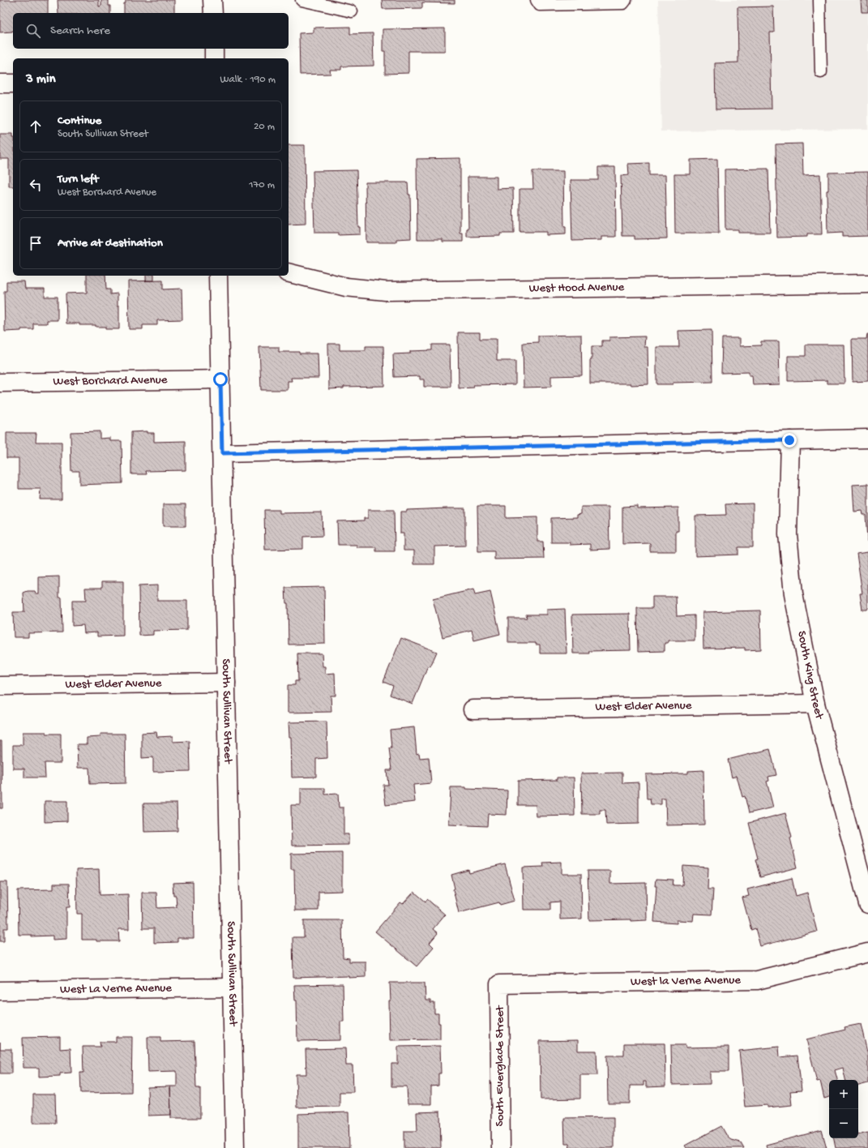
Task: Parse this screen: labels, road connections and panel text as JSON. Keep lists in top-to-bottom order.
{
  "streets": {
    "street": [
      "West Hood Avenue",
      "West Borchard Avenue",
      "South King Street",
      "West Elder Avenue",
      "South Sullivan Street",
      "West la Verne Avenue",
      "West La Verne Avenue",
      "South Everglade Street"
    ]
  },
  "crossings": [
    ["West Borchard Avenue", "South Sullivan Street"],
    ["South King Street", "West Elder Avenue"],
    ["West Elder Avenue", "South Sullivan Street"],
    ["South Sullivan Street", "West La Verne Avenue"],
    ["West la Verne Avenue", "South Everglade Street"]
  ],
  "page": {
    "search": "Search here",
    "heading": ["3 min", "Walk · 190 m"],
    "list": [
      ["Continue", "South Sullivan Street", "20 m"],
      ["Turn left", "West Borchard Avenue", "170 m"],
      "Arrive at destination"
    ],
    "map_buttons": ["+", "−"]
  }
}
